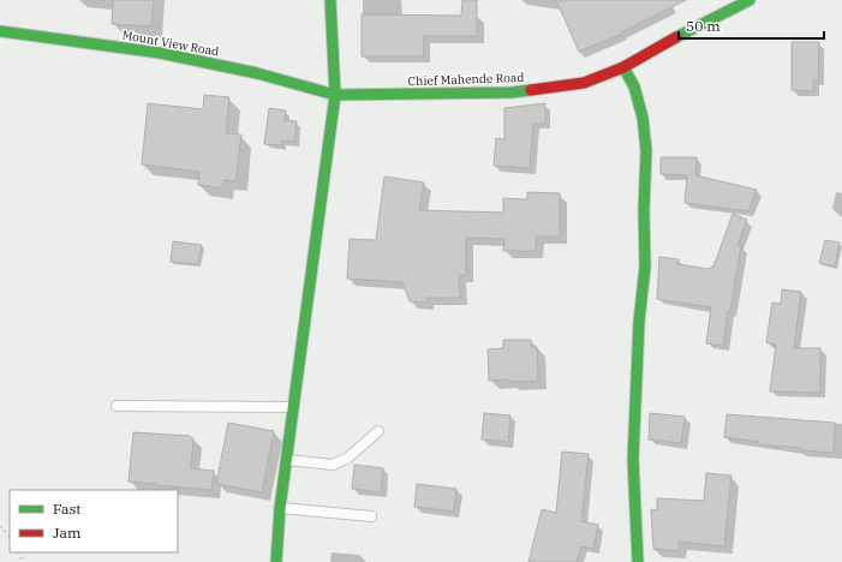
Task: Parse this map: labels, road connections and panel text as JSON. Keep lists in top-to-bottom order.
{
  "streets": {
    "street": ["Mount View Road", "Chief Mahende Road"]
  },
  "crossings": [
    ["Mount View Road", "Chief Mahende Road"]
  ],
  "legend": ["Fast", "Jam"],
  "scale_bar": "50 m"
}
